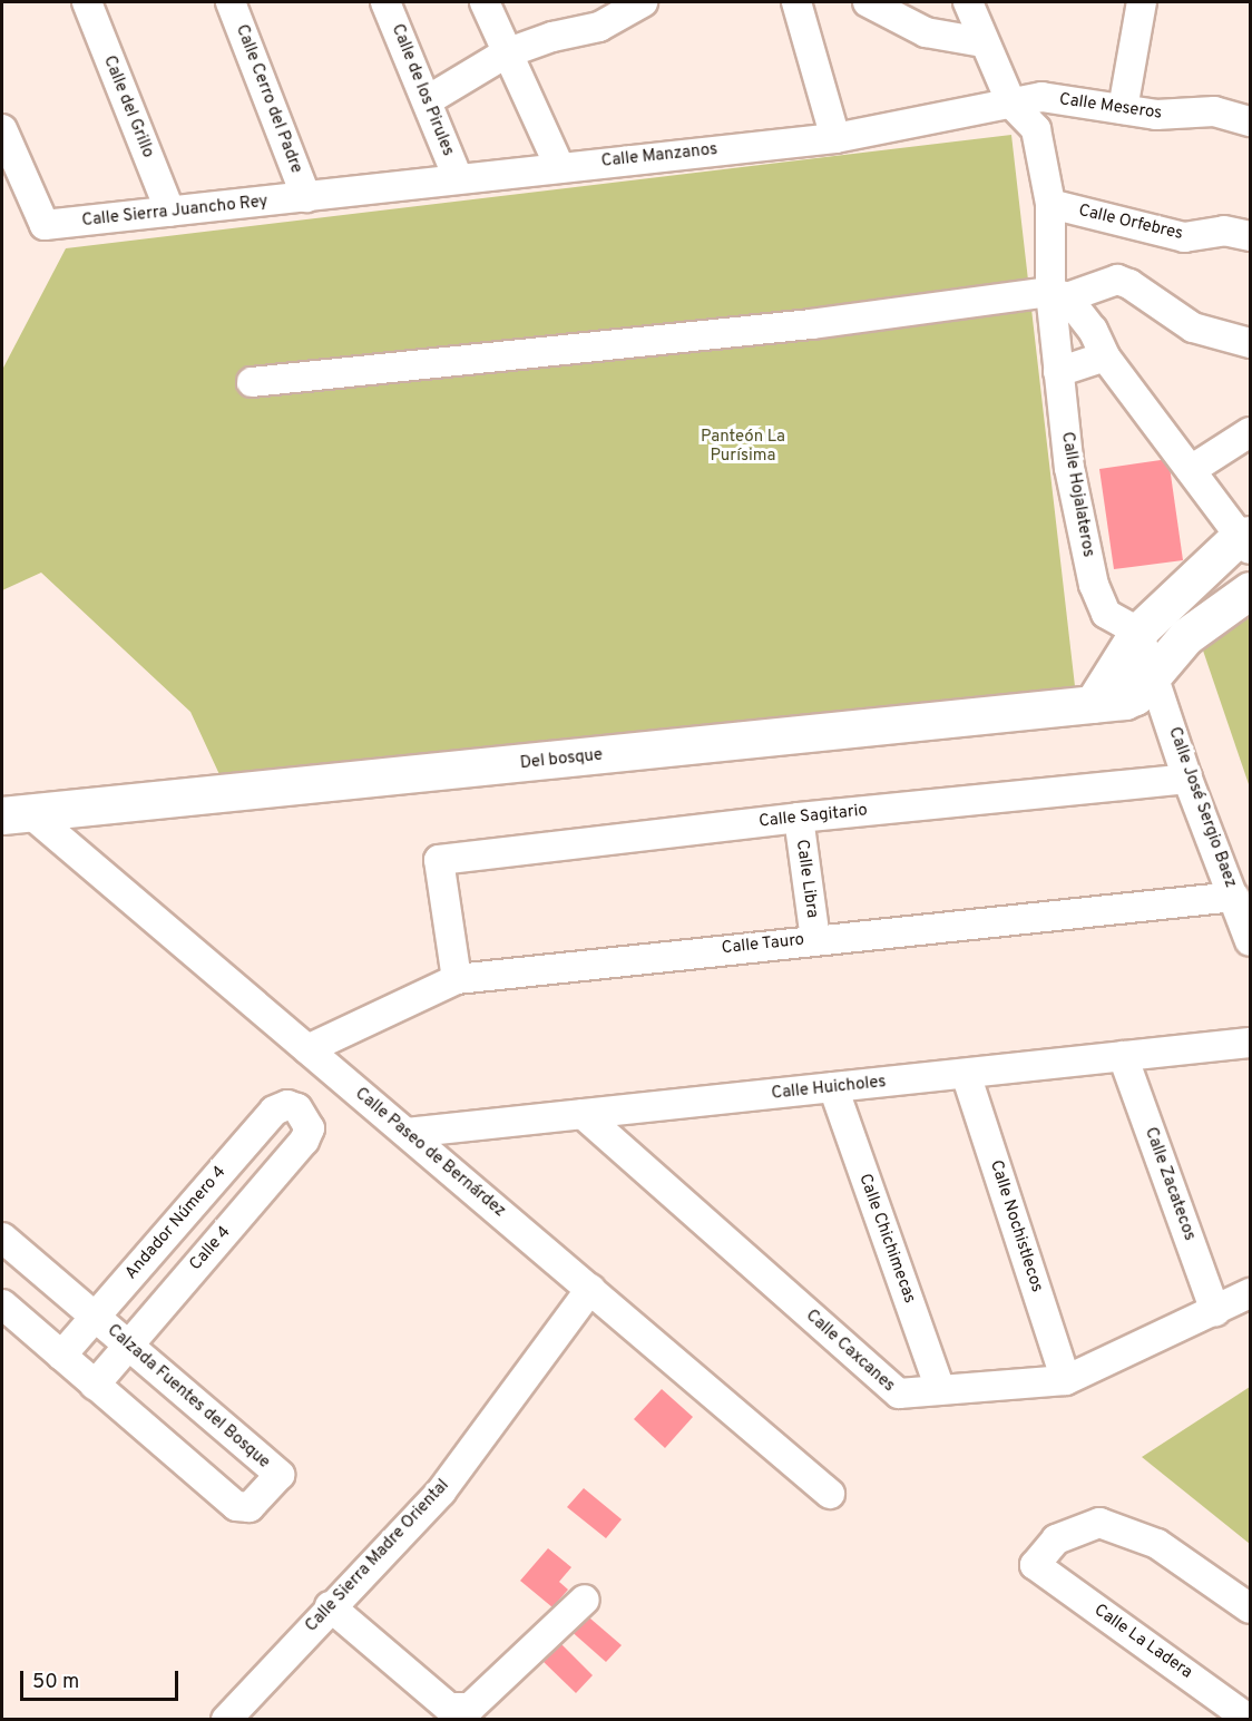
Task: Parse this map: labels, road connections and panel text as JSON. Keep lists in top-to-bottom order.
{
  "streets": {
    "main road": ["Del bosque"],
    "street": [
      "Calle de los Pirules",
      "Calle Cerro del Padre",
      "Calle del Grillo",
      "Calle Meseros",
      "Calle Manzanos",
      "Calle Sierra Juancho Rey",
      "Calle Orfebres",
      "Calle Hojalateros",
      "Calle José Sergio Baez",
      "Calle Sagitario",
      "Calle Libra",
      "Calle Tauro",
      "Calle Huicholes",
      "Calle Paseo de Bernárdez",
      "Calle Zacatecos",
      "Andador Número 4",
      "Calle Nochistlecos",
      "Calle Chichimecas",
      "Calle 4",
      "Calle Caxcanes",
      "Calzada Fuentes del Bosque",
      "Calle Sierra Madre Oriental",
      "Calle La Ladera"
    ]
  },
  "crossings": [
    ["Calle de los Pirules", "Calle Manzanos"],
    ["Calle Cerro del Padre", "Calle Manzanos"],
    ["Calle Cerro del Padre", "Calle Sierra Juancho Rey"],
    ["Calle del Grillo", "Calle Sierra Juancho Rey"],
    ["Calle Meseros", "Calle Manzanos"],
    ["Calle Meseros", "Calle Hojalateros"],
    ["Calle Manzanos", "Calle Sierra Juancho Rey"],
    ["Calle Manzanos", "Calle Hojalateros"],
    ["Calle Orfebres", "Calle Hojalateros"],
    ["Del bosque", "Calle José Sergio Baez"],
    ["Del bosque", "Calle Paseo de Bernárdez"],
    ["Calle José Sergio Baez", "Calle Sagitario"],
    ["Calle José Sergio Baez", "Calle Tauro"],
    ["Calle Sagitario", "Calle Libra"],
    ["Calle Sagitario", "Calle Tauro"],
    ["Calle Libra", "Calle Tauro"],
    ["Calle Tauro", "Calle Paseo de Bernárdez"],
    ["Calle Huicholes", "Calle Paseo de Bernárdez"],
    ["Calle Huicholes", "Calle Zacatecos"],
    ["Calle Huicholes", "Calle Nochistlecos"],
    ["Calle Huicholes", "Calle Chichimecas"],
    ["Calle Huicholes", "Calle Caxcanes"],
    ["Calle Paseo de Bernárdez", "Calle Sierra Madre Oriental"],
    ["Calle Zacatecos", "Calle Caxcanes"],
    ["Andador Número 4", "Calle 4"],
    ["Andador Número 4", "Calzada Fuentes del Bosque"],
    ["Calle Nochistlecos", "Calle Caxcanes"],
    ["Calle Chichimecas", "Calle Caxcanes"],
    ["Calle 4", "Calzada Fuentes del Bosque"]
  ],
  "parks": ["Panteón La Purísima"],
  "scale_bar": "50 m"
}
